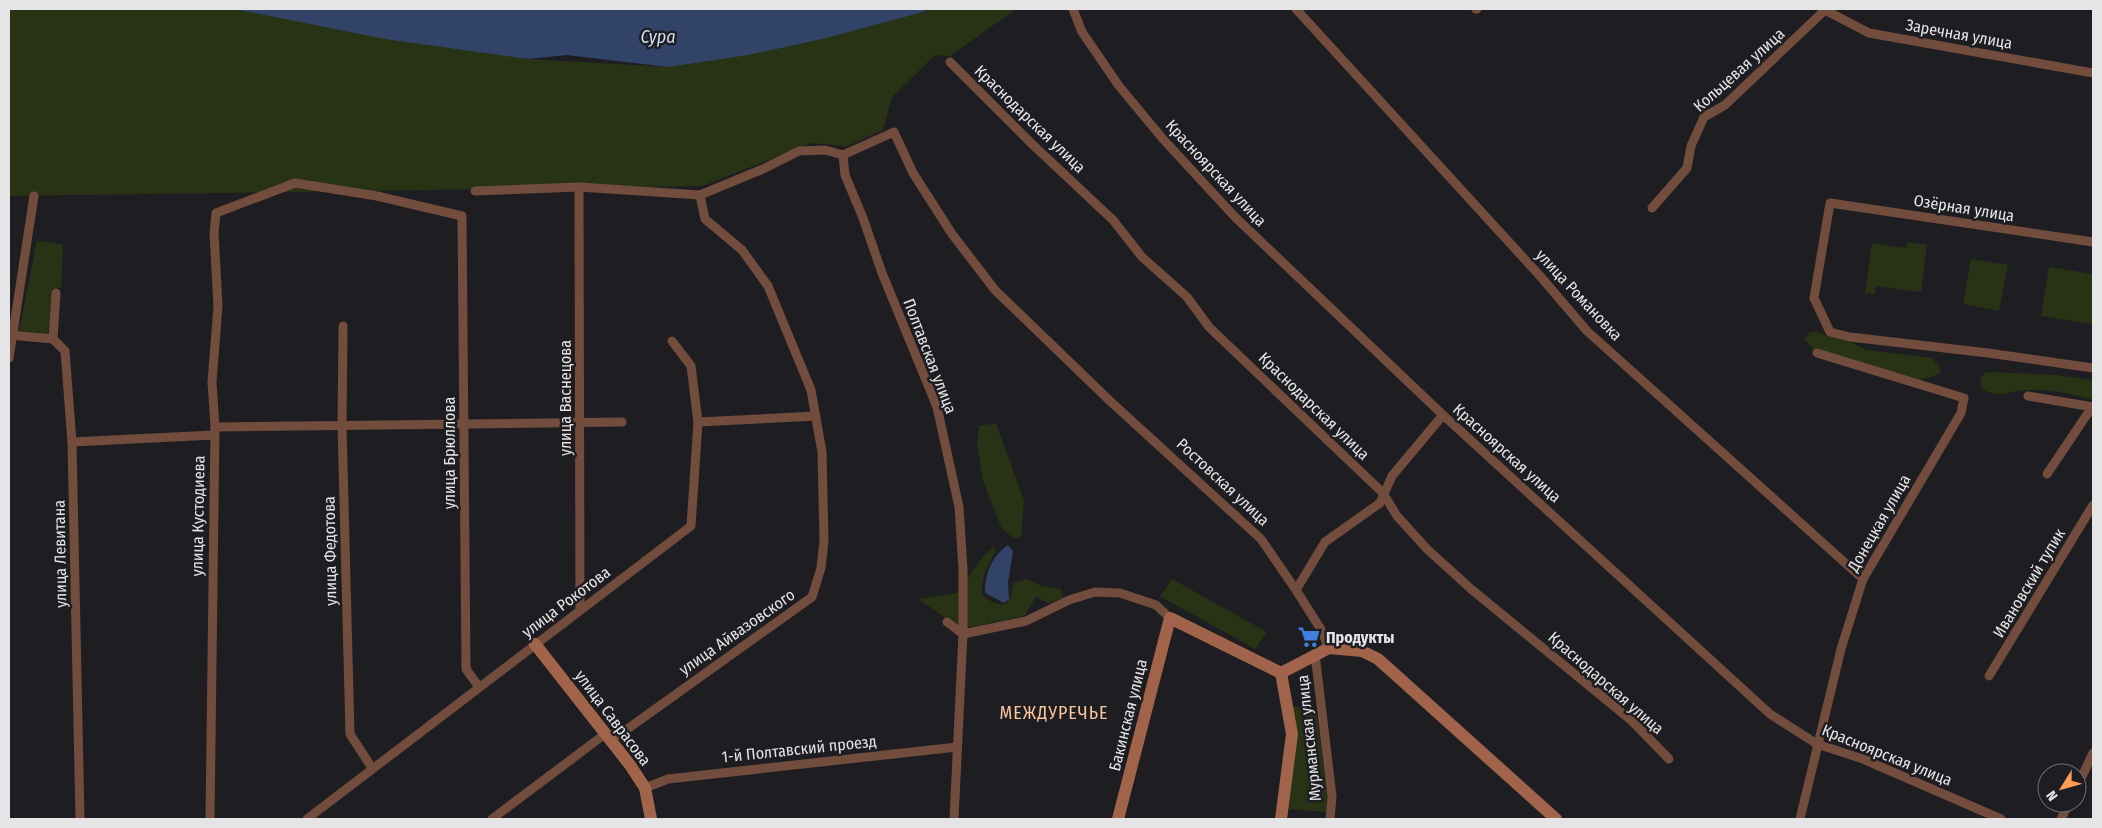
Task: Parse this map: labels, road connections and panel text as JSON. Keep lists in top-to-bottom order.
{
  "streets": {
    "street": [
      "Заречная улица",
      "Кольцевая улица",
      "Краснодарская улица",
      "Красноярская улица",
      "Озёрная улица",
      "улица Романовка",
      "Полтавская улица",
      "улица Васнецова",
      "улица Брюллова",
      "Ростовская улица",
      "улица Кустодиева",
      "Донецкая улица",
      "улица Федотова",
      "улица Левитана",
      "Ивановский тупик",
      "улица Рокотова",
      "улица Айвазовского",
      "Бакинская улица",
      "улица Саврасова",
      "Мурманская улица",
      "1-й Полтавский проезд"
    ]
  },
  "crossings": [
    ["Заречная улица", "Кольцевая улица"],
    ["Красноярская улица", "Донецкая улица"],
    ["улица Романовка", "Донецкая улица"],
    ["Полтавская улица", "Ростовская улица"],
    ["Полтавская улица", "1-й Полтавский проезд"],
    ["улица Васнецова", "улица Рокотова"],
    ["улица Брюллова", "улица Кустодиева"],
    ["улица Брюллова", "улица Рокотова"],
    ["улица Федотова", "улица Рокотова"],
    ["улица Рокотова", "улица Саврасова"],
    ["улица Айвазовского", "улица Саврасова"],
    ["улица Саврасова", "1-й Полтавский проезд"]
  ],
  "districts": ["МЕЖДУРЕЧЬЕ"],
  "water": ["Сура"],
  "places": {
    "supermarket": ["Продукты"]
  },
  "north": "bottom left"
}
